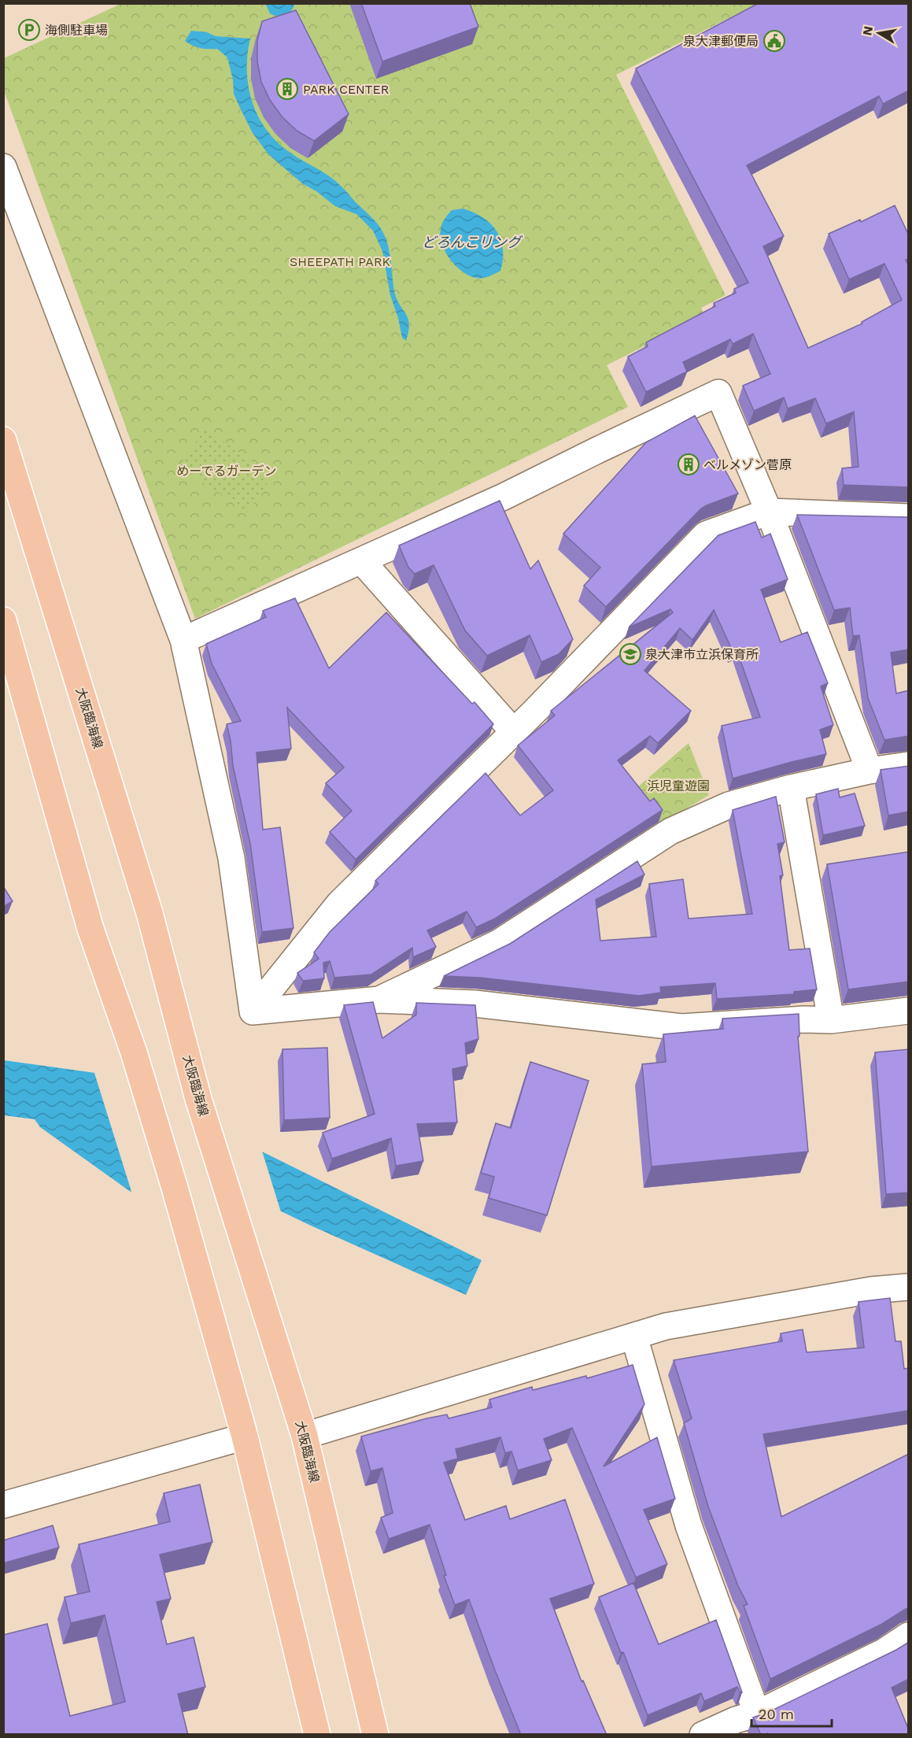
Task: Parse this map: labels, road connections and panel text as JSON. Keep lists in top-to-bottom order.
{
  "streets": {
    "main road": ["大阪臨海線"]
  },
  "water": ["どろんこリング"],
  "parks": ["SHEEPATH PARK", "めーでるガーデン", "浜児童遊園"],
  "places": {
    "parking": ["海側駐車場"],
    "public building": ["泉大津郵便局"],
    "building": ["PARK CENTER", "ベルメゾン菅原"],
    "school or university": ["泉大津市立浜保育所"]
  },
  "scale_bar": "20 m",
  "north": "left"
}
